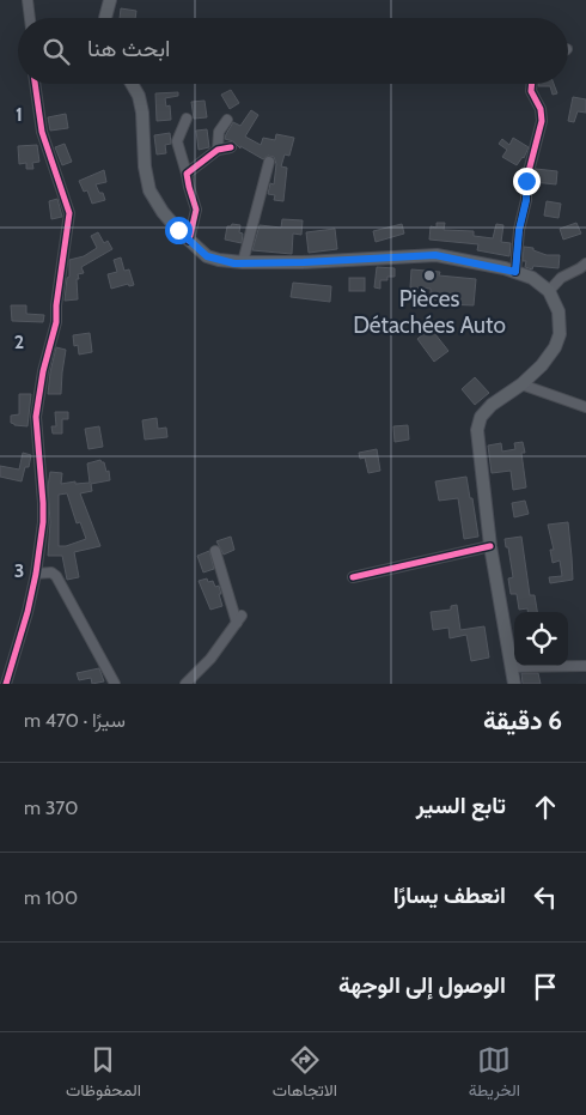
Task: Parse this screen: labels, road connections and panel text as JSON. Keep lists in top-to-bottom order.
{
  "places": ["Pièces Détachées Auto"],
  "page": {
    "search": "ابحث هنا",
    "heading": ["6 دقيقة", "سيرًا · 470 m"],
    "list": [
      ["تابع السير", "370 m"],
      ["انعطف يسارًا", "100 m"],
      "الوصول إلى الوجهة"
    ],
    "nav": ["الخريطة", "الاتجاهات", "المحفوظات"]
  },
  "grid": {
    "rows": ["1", "2", "3"]
  }
}
